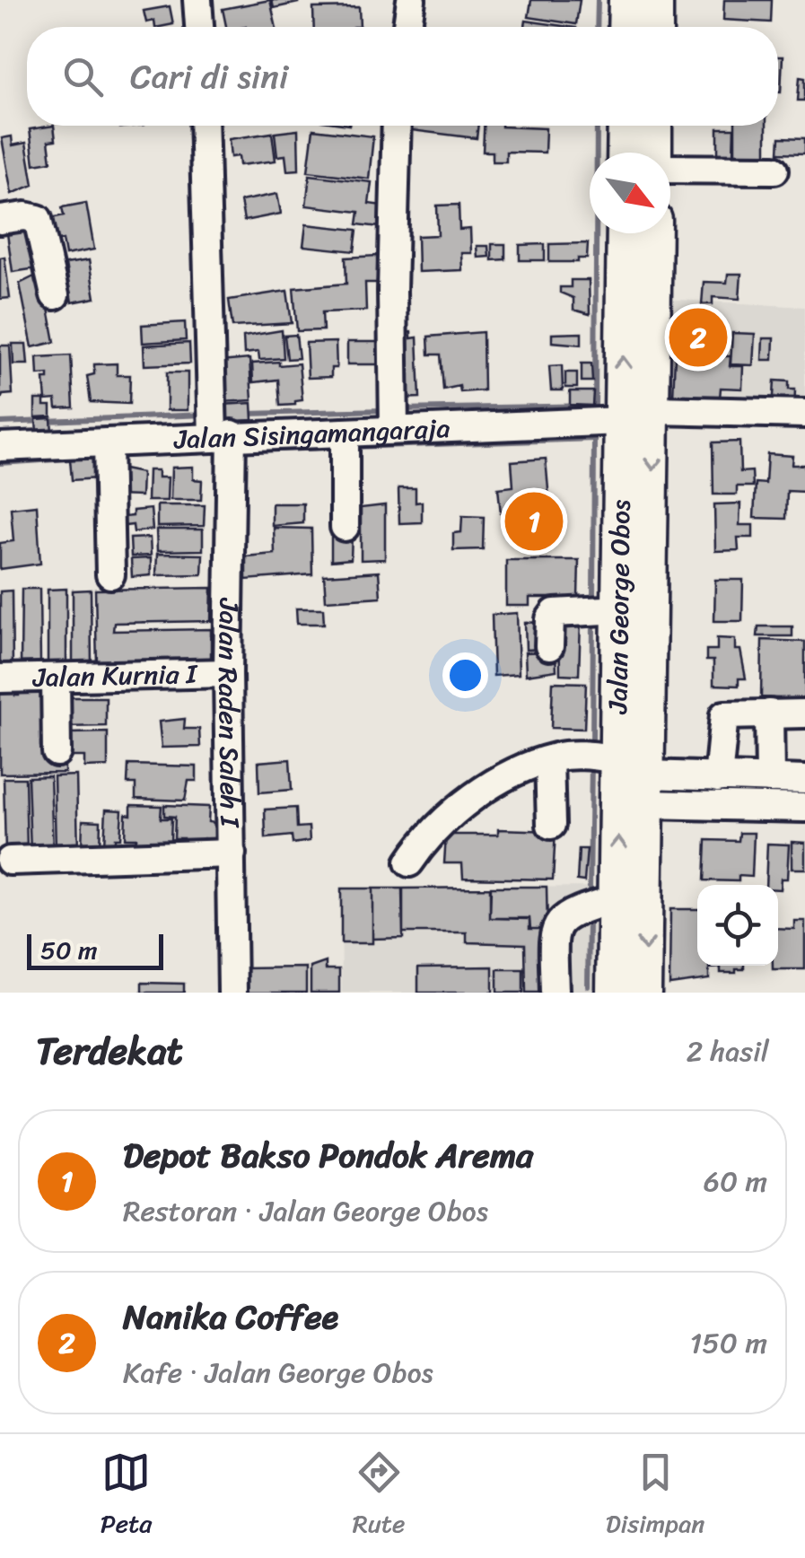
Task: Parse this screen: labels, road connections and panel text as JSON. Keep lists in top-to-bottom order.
{
  "streets": {
    "main road": ["Jalan George Obos"],
    "street": ["Jalan Sisingamangaraja", "Jalan Kurnia I", "Jalan Raden Saleh I"]
  },
  "crossings": [
    ["Jalan Sisingamangaraja", "Jalan George Obos"],
    ["Jalan Sisingamangaraja", "Jalan Raden Saleh I"],
    ["Jalan Kurnia I", "Jalan Raden Saleh I"]
  ],
  "scale_bar": "50 m",
  "north": "bottom right",
  "page": {
    "search": "Cari di sini",
    "pins": ["2", "1"],
    "scale": "50 m",
    "heading": ["Terdekat", "2 hasil"],
    "list": [
      {
        "mark": "1",
        "name": "Depot Bakso Pondok Arema",
        "note": "Restoran · Jalan George Obos",
        "value": "60 m"
      },
      {
        "mark": "2",
        "name": "Nanika Coffee",
        "note": "Kafe · Jalan George Obos",
        "value": "150 m"
      }
    ],
    "nav": ["Peta", "Rute", "Disimpan"]
  }
}
